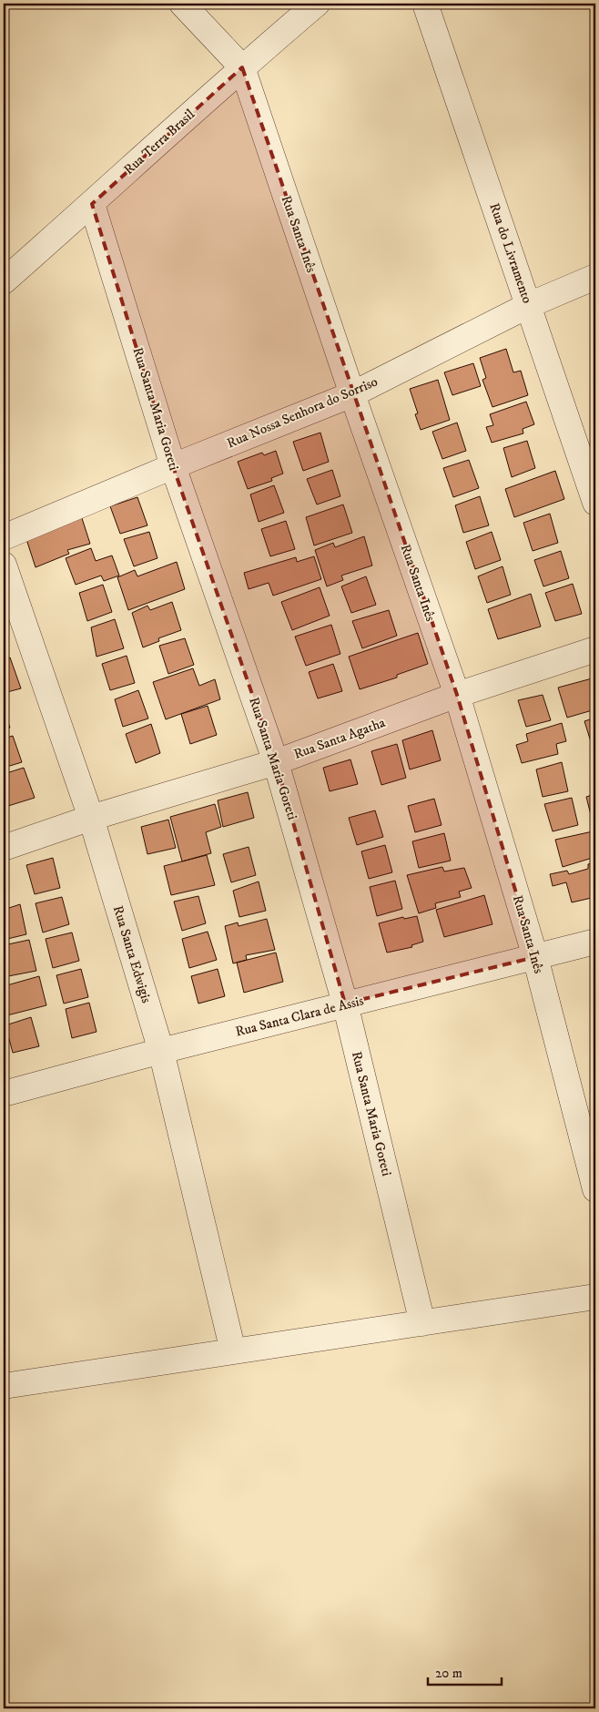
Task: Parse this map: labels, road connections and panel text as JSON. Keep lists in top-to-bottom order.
{
  "streets": {
    "street": [
      "Rua Terra Brasil",
      "Rua Santa Inês",
      "Rua do Livramento",
      "Rua Santa Maria Goreti",
      "Rua Nossa Senhora do Sorriso",
      "Rua Santa Agatha",
      "Rua Santa Edwigis",
      "Rua Santa Clara de Assis"
    ]
  },
  "crossings": [
    ["Rua Terra Brasil", "Rua Santa Inês"],
    ["Rua Terra Brasil", "Rua Santa Maria Goreti"],
    ["Rua Santa Inês", "Rua Nossa Senhora do Sorriso"],
    ["Rua Santa Inês", "Rua Santa Agatha"],
    ["Rua Santa Inês", "Rua Santa Clara de Assis"],
    ["Rua do Livramento", "Rua Nossa Senhora do Sorriso"],
    ["Rua Santa Maria Goreti", "Rua Nossa Senhora do Sorriso"],
    ["Rua Santa Maria Goreti", "Rua Santa Agatha"],
    ["Rua Santa Maria Goreti", "Rua Santa Clara de Assis"],
    ["Rua Santa Agatha", "Rua Santa Edwigis"],
    ["Rua Santa Edwigis", "Rua Santa Clara de Assis"]
  ],
  "scale_bar": "20 m"
}
